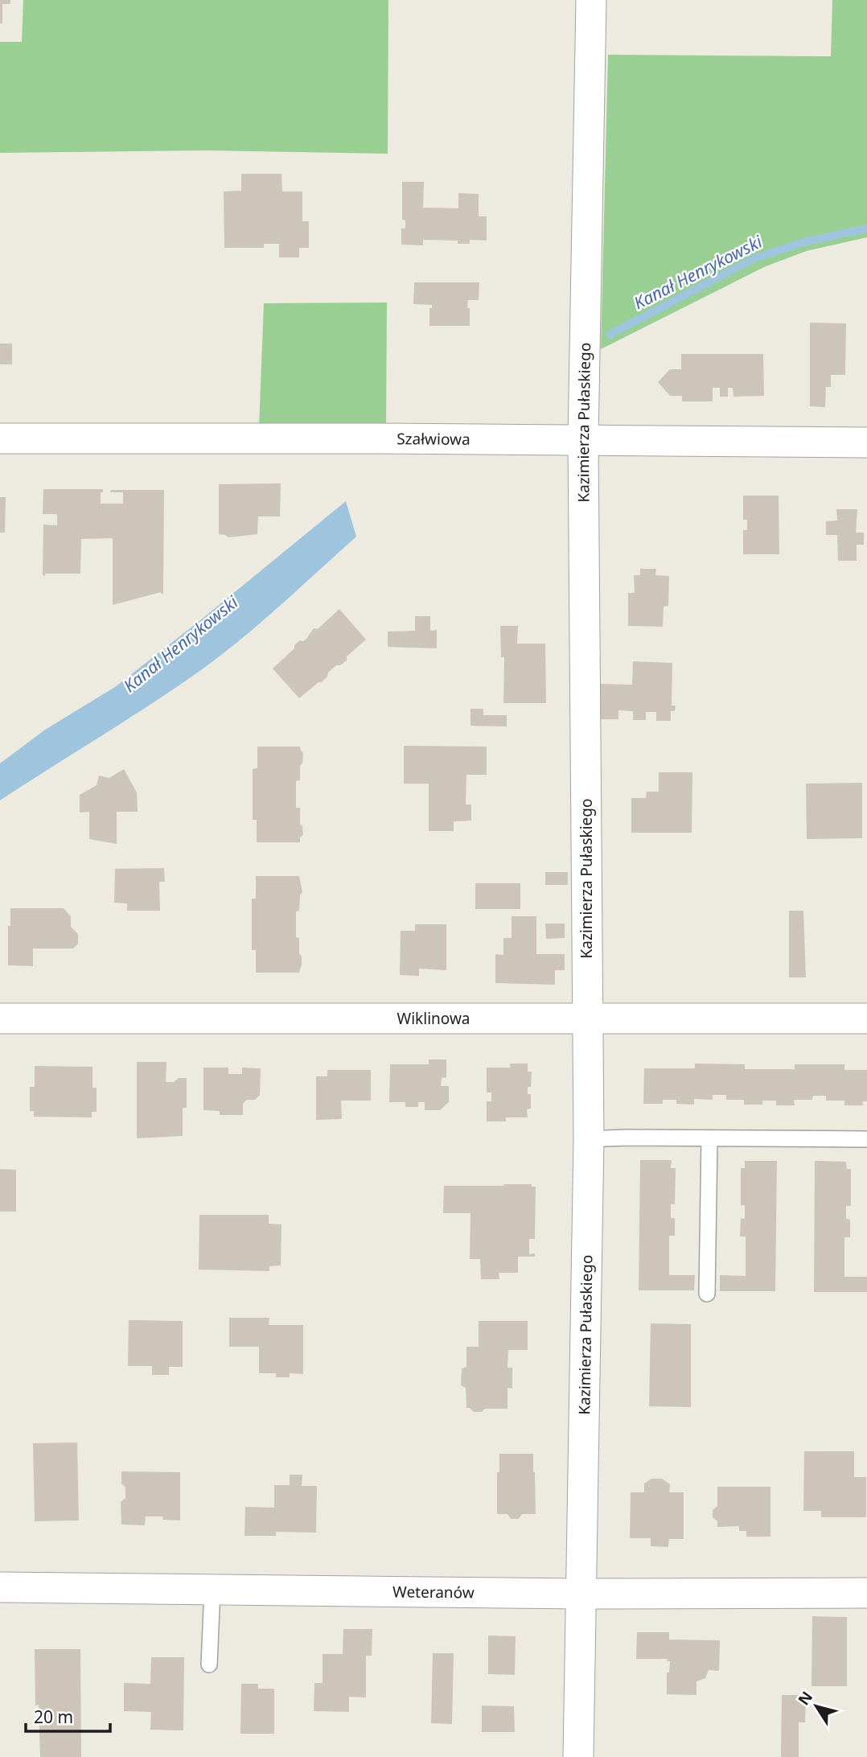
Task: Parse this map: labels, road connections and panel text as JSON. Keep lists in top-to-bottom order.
{
  "streets": {
    "street": [
      "Kazimierza Pułaskiego",
      "Szałwiowa",
      "Wiklinowa",
      "Weteranów"
    ]
  },
  "crossings": [
    ["Kazimierza Pułaskiego", "Szałwiowa"],
    ["Kazimierza Pułaskiego", "Wiklinowa"],
    ["Kazimierza Pułaskiego", "Weteranów"]
  ],
  "water": ["Kanał Henrykowski"],
  "scale_bar": "20 m",
  "north": "top left"
}
